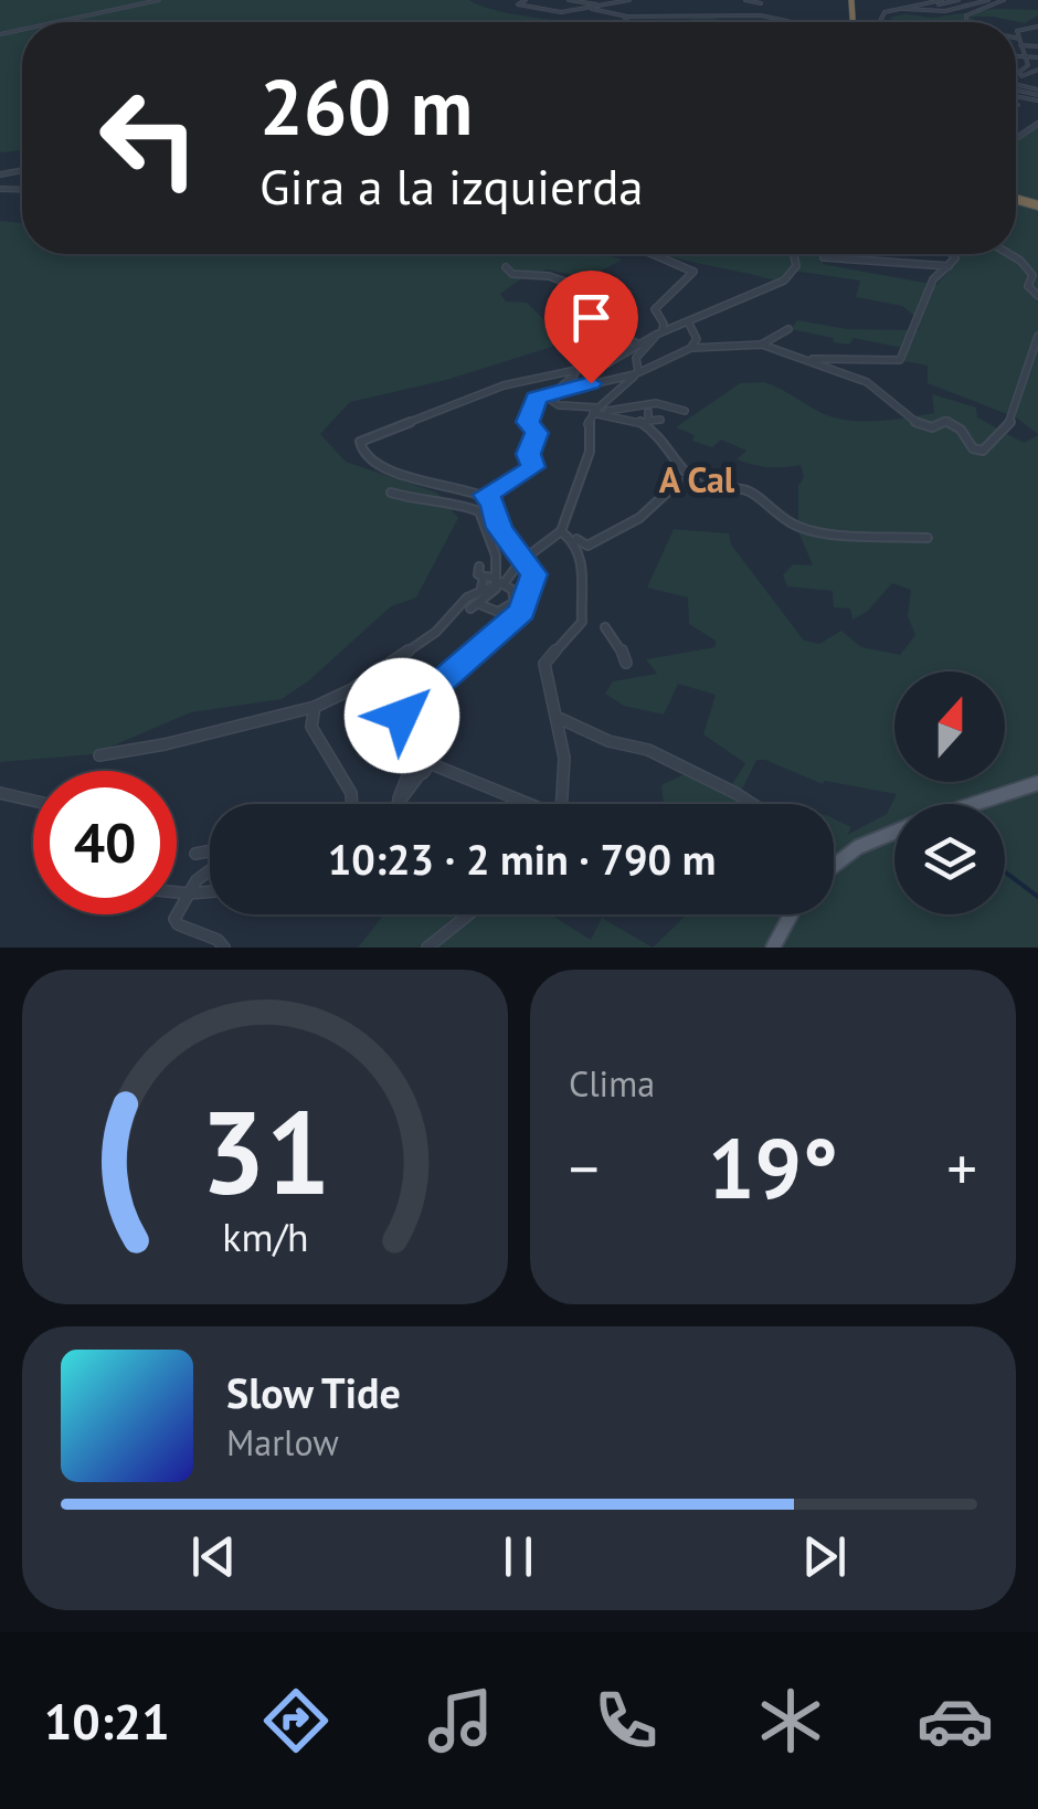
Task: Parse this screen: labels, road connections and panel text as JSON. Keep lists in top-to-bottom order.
{
  "districts": ["A Cal"],
  "north": "top",
  "page": {
    "turn": ["260 m", "Gira a la izquierda"],
    "limit": "40",
    "trip": "10:23 · 2 min · 790 m",
    "tile": "Clima",
    "heat": ["−", "19°", "+"],
    "song": ["Slow Tide", "Marlow"],
    "tabs": "10:21",
    "gauge": ["31", "km/h"]
  }
}
